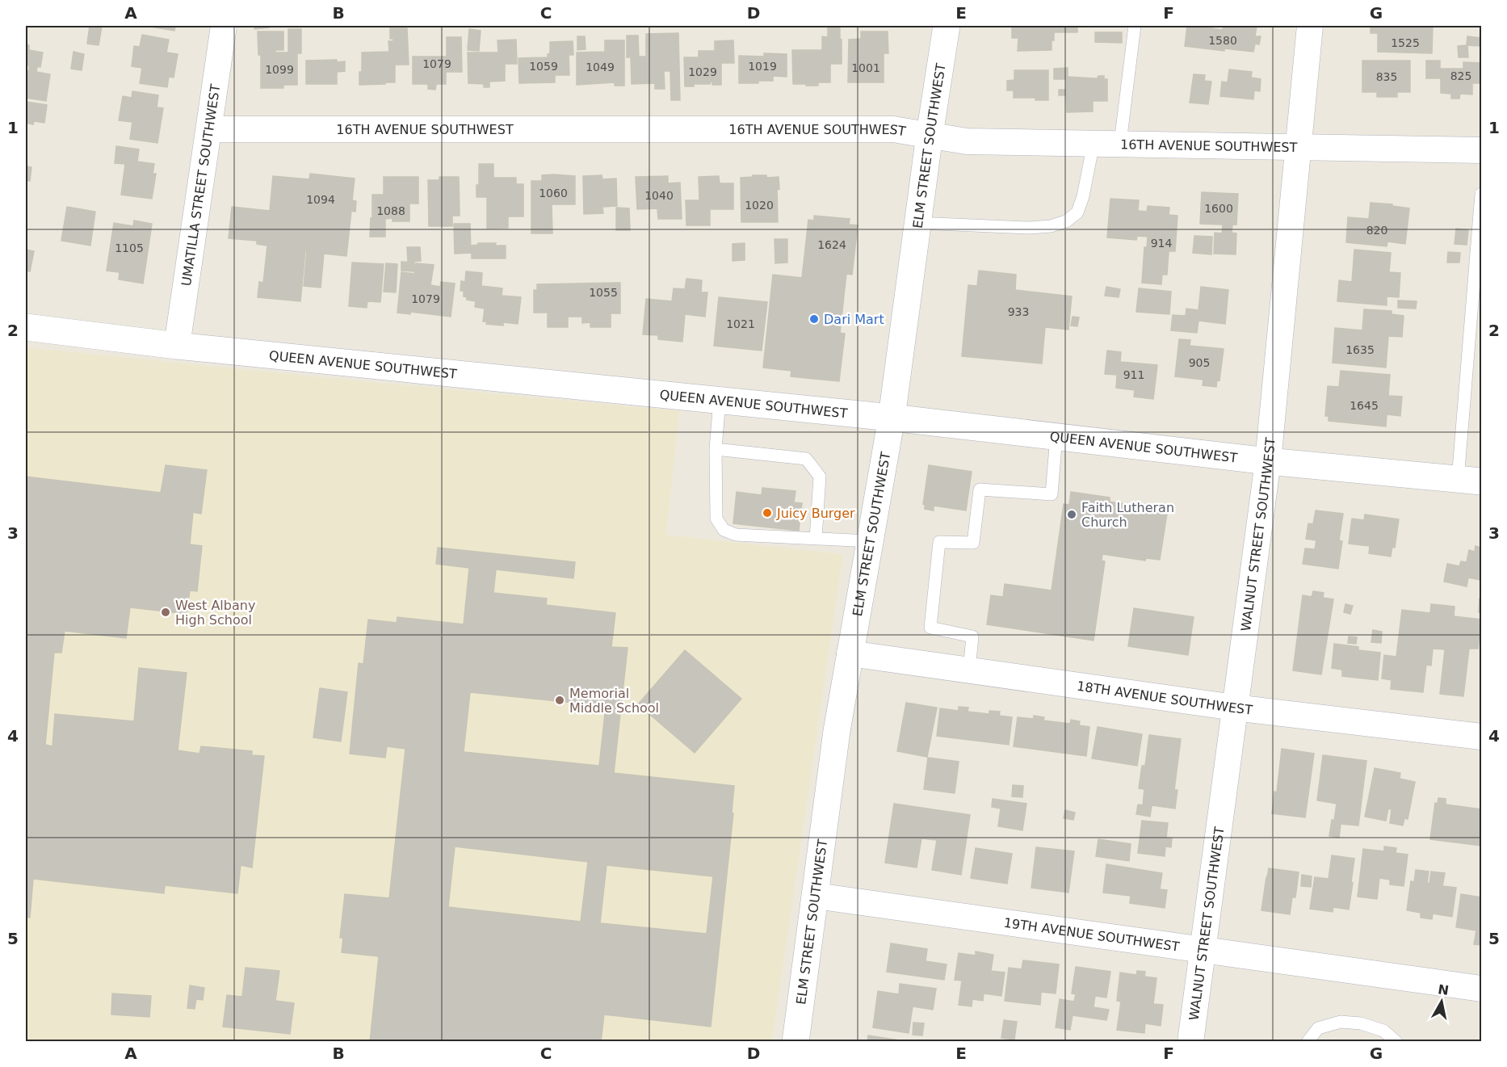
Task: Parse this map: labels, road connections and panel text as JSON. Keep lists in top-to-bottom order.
{
  "streets": {
    "main road": ["ELM STREET SOUTHWEST", "QUEEN AVENUE SOUTHWEST"],
    "street": [
      "16TH AVENUE SOUTHWEST",
      "UMATILLA STREET SOUTHWEST",
      "WALNUT STREET SOUTHWEST",
      "18TH AVENUE SOUTHWEST",
      "19TH AVENUE SOUTHWEST"
    ]
  },
  "crossings": [
    ["16TH AVENUE SOUTHWEST", "ELM STREET SOUTHWEST"],
    ["16TH AVENUE SOUTHWEST", "UMATILLA STREET SOUTHWEST"],
    ["16TH AVENUE SOUTHWEST", "WALNUT STREET SOUTHWEST"],
    ["ELM STREET SOUTHWEST", "QUEEN AVENUE SOUTHWEST"],
    ["ELM STREET SOUTHWEST", "18TH AVENUE SOUTHWEST"],
    ["ELM STREET SOUTHWEST", "19TH AVENUE SOUTHWEST"],
    ["UMATILLA STREET SOUTHWEST", "QUEEN AVENUE SOUTHWEST"],
    ["QUEEN AVENUE SOUTHWEST", "WALNUT STREET SOUTHWEST"],
    ["WALNUT STREET SOUTHWEST", "18TH AVENUE SOUTHWEST"],
    ["WALNUT STREET SOUTHWEST", "19TH AVENUE SOUTHWEST"]
  ],
  "places": [
    "Dari Mart",
    "Juicy Burger",
    "Faith Lutheran Church",
    "West Albany High School",
    "Memorial Middle School"
  ],
  "house_numbers": [
    "1580",
    "1525",
    "1079",
    "1059",
    "1019",
    "1049",
    "1001",
    "1099",
    "1029",
    "825",
    "835",
    "1060",
    "1040",
    "1094",
    "1020",
    "1600",
    "1088",
    "820",
    "914",
    "1624",
    "1105",
    "1055",
    "1079",
    "933",
    "1021",
    "1635",
    "905",
    "911",
    "1645"
  ],
  "north": "top",
  "grid": {
    "columns": [
      "A",
      "B",
      "C",
      "D",
      "E",
      "F",
      "G"
    ],
    "rows": [
      "1",
      "2",
      "3",
      "4",
      "5"
    ]
  }
}
